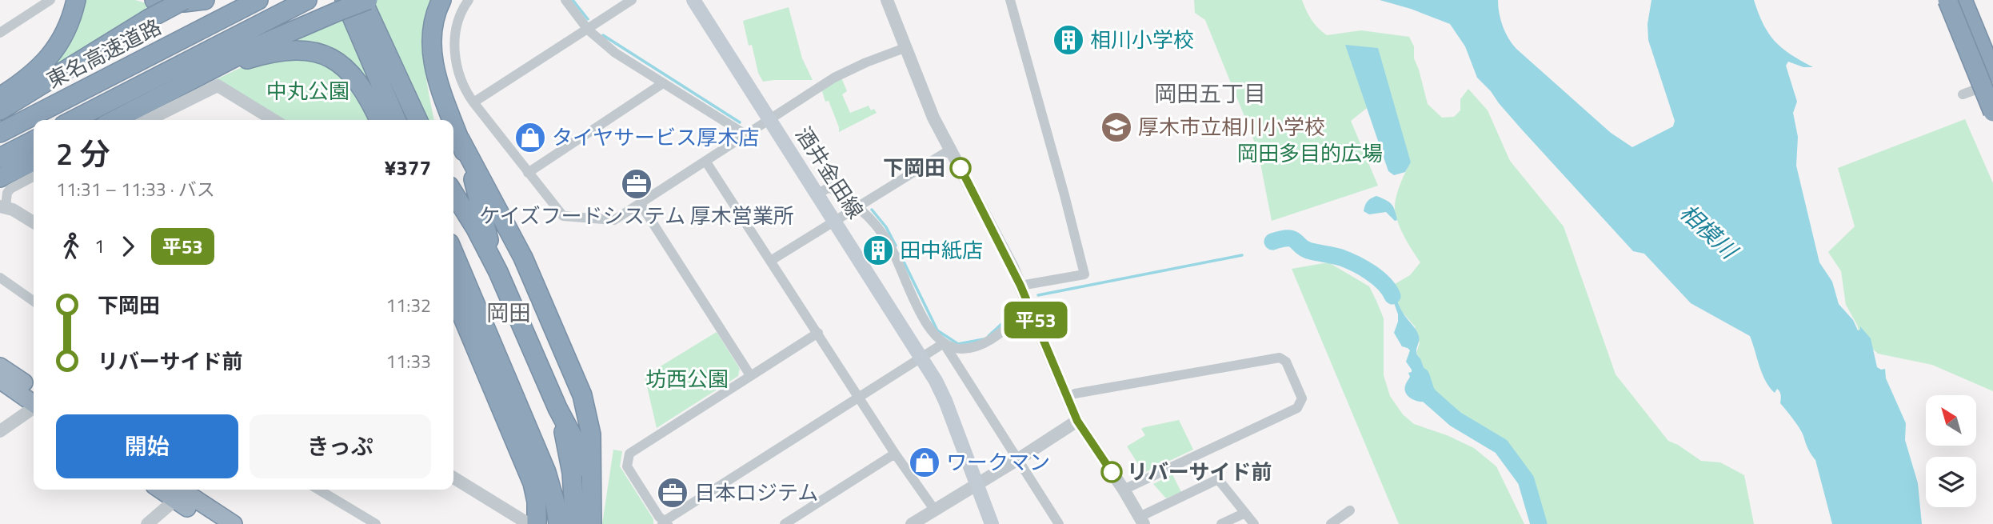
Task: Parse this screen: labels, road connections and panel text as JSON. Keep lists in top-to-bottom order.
{
  "streets": {
    "highway": ["東名高速道路"],
    "main road": ["酒井金田線"]
  },
  "districts": ["岡田五丁目", "岡田"],
  "water": ["相模川"],
  "parks": ["中丸公園", "岡田多目的広場", "坊西公園"],
  "places": {
    "building": ["相川小学校", "田中紙店"],
    "school or university": ["厚木市立相川小学校"],
    "shop": ["タイヤサービス厚木店", "ワークマン"],
    "other": ["下岡田", "リバーサイド前"],
    "office": ["ケイズフードシステム 厚木営業所", "日本ロジテム"]
  },
  "lines": ["bus line 平53"],
  "north": "top left",
  "page": {
    "on_map": "平53",
    "heading": ["2 分", "11:31 – 11:33 · バス", "¥377"],
    "legs": ["1", "平53"],
    "list": [
      {
        "name": "下岡田",
        "value": "11:32"
      },
      {
        "name": "リバーサイド前",
        "value": "11:33"
      }
    ],
    "buttons": ["開始", "きっぷ"]
  }
}
